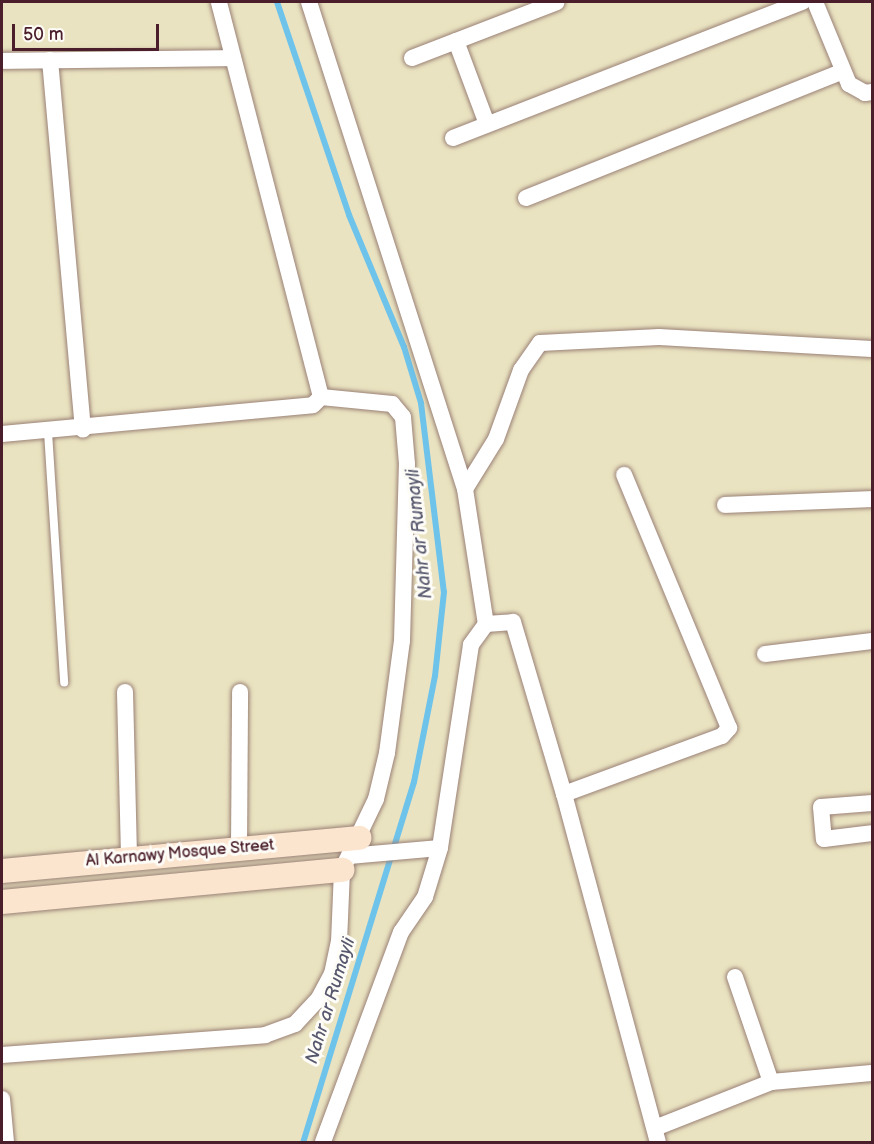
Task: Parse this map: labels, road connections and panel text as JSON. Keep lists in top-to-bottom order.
{
  "streets": {
    "main road": ["Al Karnawy Mosque Street"]
  },
  "water": ["Nahr ar Rumayli"],
  "scale_bar": "50 m"
}
